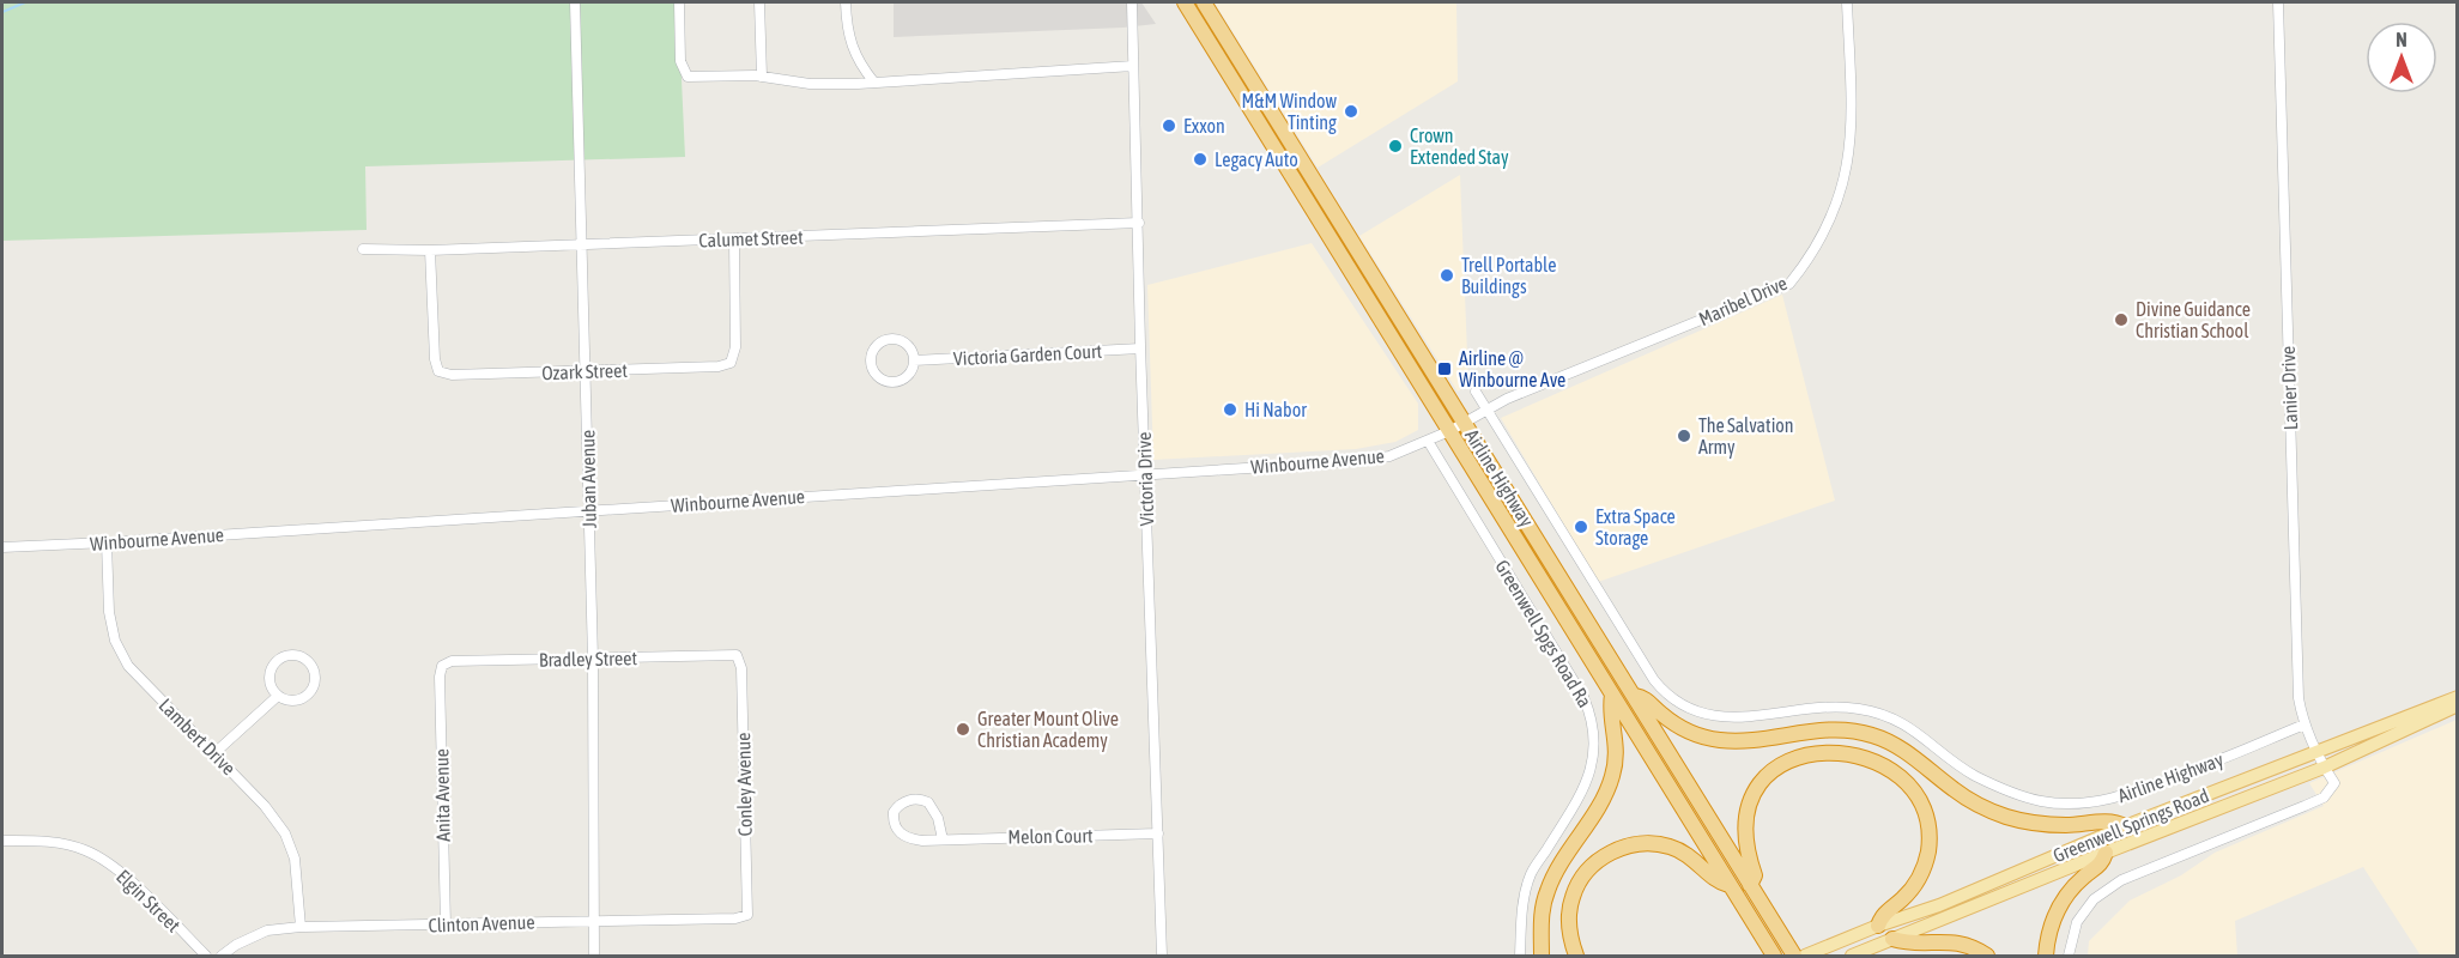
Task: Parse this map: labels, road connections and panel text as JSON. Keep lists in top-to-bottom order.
{
  "streets": {
    "highway": ["Airline Highway"],
    "main road": ["Greenwell Springs Road"],
    "street": [
      "Calumet Street",
      "Maribel Drive",
      "Victoria Garden Court",
      "Ozark Street",
      "Lanier Drive",
      "Winbourne Avenue",
      "Juban Avenue",
      "Victoria Drive",
      "Greenwell Spgs Road Ra",
      "Bradley Street",
      "Lambert Drive",
      "Conley Avenue",
      "Anita Avenue",
      "Melon Court",
      "Elgin Street",
      "Clinton Avenue"
    ]
  },
  "crossings": [
    ["Calumet Street", "Ozark Street"],
    ["Calumet Street", "Juban Avenue"],
    ["Calumet Street", "Victoria Drive"],
    ["Maribel Drive", "Winbourne Avenue"],
    ["Maribel Drive", "Airline Highway"],
    ["Victoria Garden Court", "Victoria Drive"],
    ["Ozark Street", "Juban Avenue"],
    ["Lanier Drive", "Airline Highway"],
    ["Lanier Drive", "Greenwell Springs Road"],
    ["Winbourne Avenue", "Airline Highway"],
    ["Winbourne Avenue", "Juban Avenue"],
    ["Winbourne Avenue", "Victoria Drive"],
    ["Winbourne Avenue", "Greenwell Spgs Road Ra"],
    ["Winbourne Avenue", "Lambert Drive"],
    ["Juban Avenue", "Bradley Street"],
    ["Juban Avenue", "Clinton Avenue"],
    ["Victoria Drive", "Melon Court"],
    ["Bradley Street", "Conley Avenue"],
    ["Bradley Street", "Anita Avenue"],
    ["Lambert Drive", "Clinton Avenue"],
    ["Conley Avenue", "Clinton Avenue"],
    ["Anita Avenue", "Clinton Avenue"]
  ],
  "places": {
    "other": [
      "M&M Window Tinting",
      "Exxon",
      "Crown Extended Stay",
      "Legacy Auto",
      "Trell Portable Buildings",
      "Divine Guidance Christian School",
      "Hi Nabor",
      "The Salvation Army",
      "Extra Space Storage",
      "Greater Mount Olive Christian Academy"
    ],
    "transit": ["Airline @ Winbourne Ave"]
  },
  "north": "top"
}
